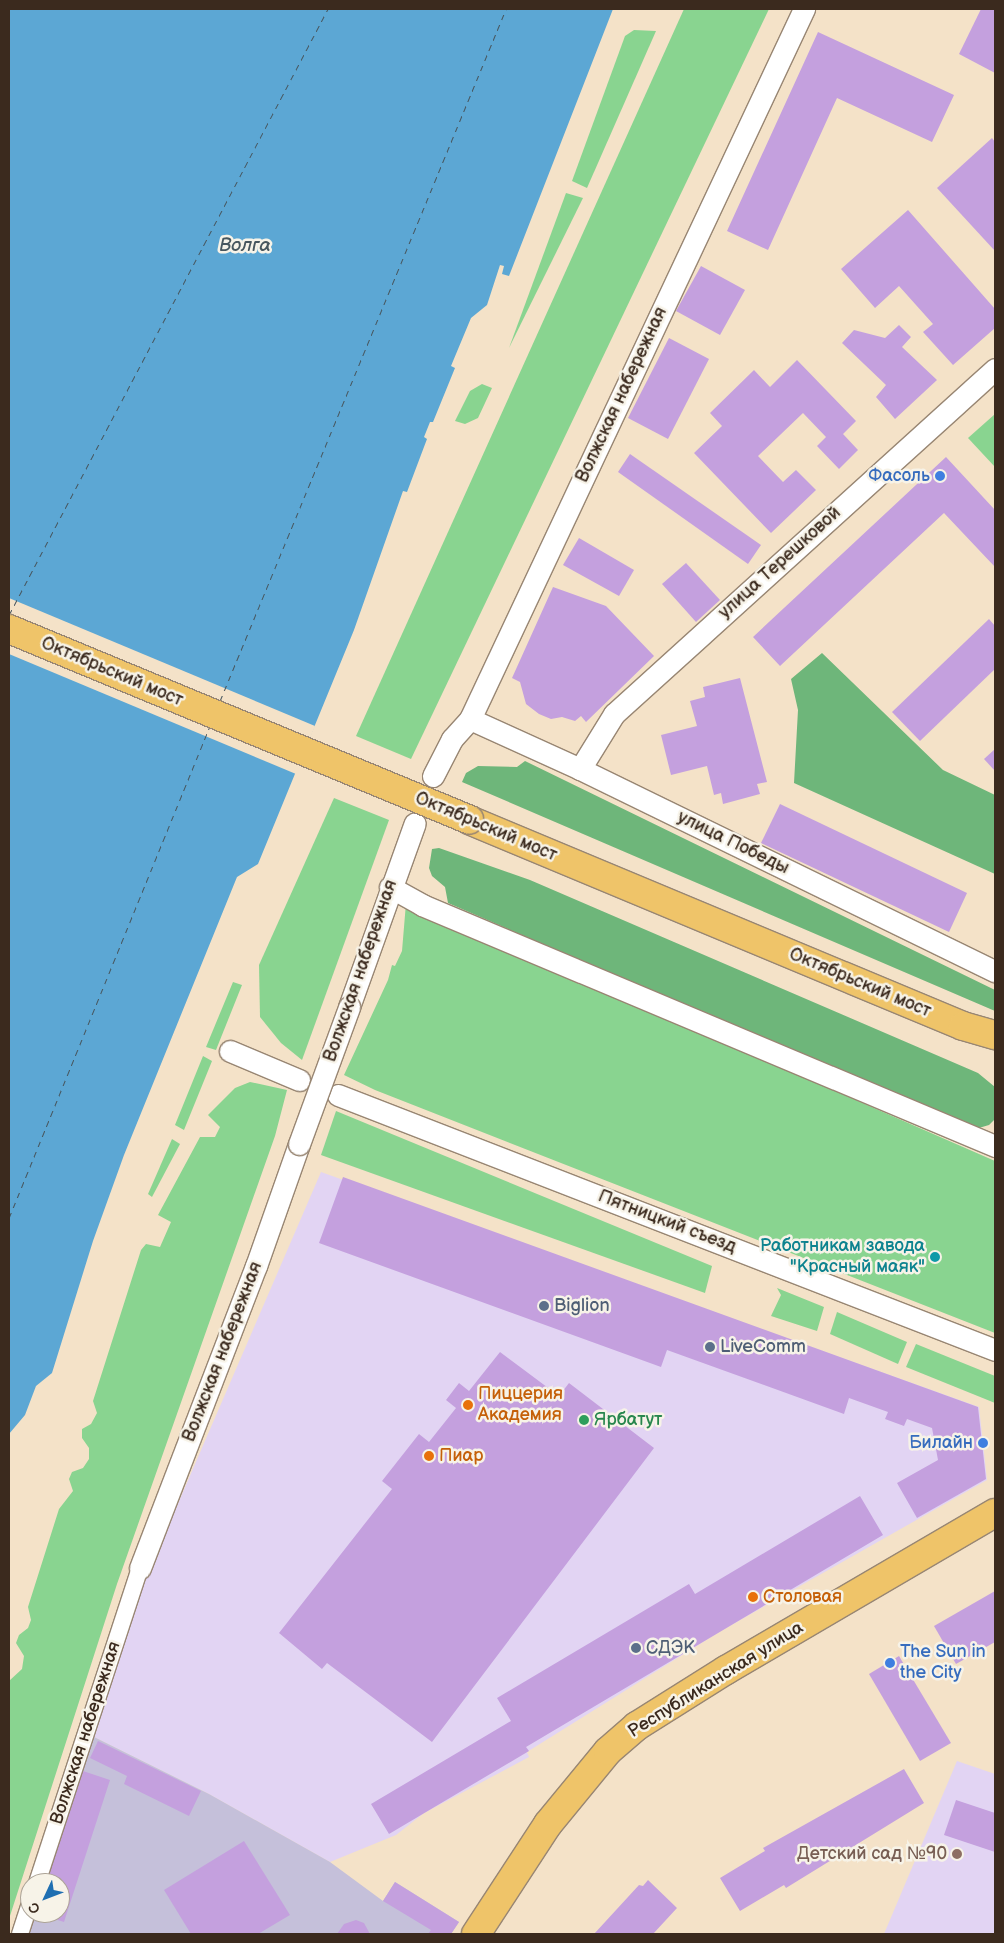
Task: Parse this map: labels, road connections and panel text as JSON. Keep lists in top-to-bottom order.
{
  "streets": {
    "main road": ["Октябрьский мост", "Республиканская улица"],
    "street": [
      "Волжская набережная",
      "улица Терешковой",
      "улица Победы",
      "Пятницкий съезд"
    ]
  },
  "crossings": [
    ["Волжская набережная", "улица Победы"],
    ["улица Терешковой", "улица Победы"]
  ],
  "water": ["Волга"],
  "places": [
    "Фасоль",
    "Работникам завода \"Красный маяк\"",
    "Biglion",
    "LiveComm",
    "Пиццерия Академия",
    "Ярбатут",
    "Билайн",
    "Пиар",
    "Столовая",
    "СДЭК",
    "The Sun in the City",
    "Детский сад №90"
  ],
  "north": "bottom left"
}
